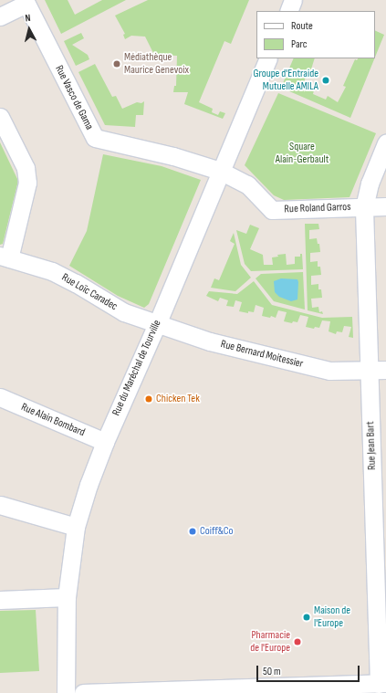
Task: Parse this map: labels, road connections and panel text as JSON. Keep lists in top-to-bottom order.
{
  "streets": {
    "street": [
      "Rue Vasco de Gama",
      "Rue Roland Garros",
      "Rue Loïc Caradec",
      "Rue Bernard Moitessier",
      "Rue du Maréchal de Tourville",
      "Rue Alain Bombard",
      "Rue Jean Bart"
    ]
  },
  "crossings": [
    ["Rue Vasco de Gama", "Rue Roland Garros"],
    ["Rue Vasco de Gama", "Rue du Maréchal de Tourville"],
    ["Rue Roland Garros", "Rue du Maréchal de Tourville"],
    ["Rue Roland Garros", "Rue Jean Bart"],
    ["Rue Loïc Caradec", "Rue Bernard Moitessier"],
    ["Rue Loïc Caradec", "Rue du Maréchal de Tourville"],
    ["Rue Bernard Moitessier", "Rue du Maréchal de Tourville"],
    ["Rue Bernard Moitessier", "Rue Jean Bart"],
    ["Rue du Maréchal de Tourville", "Rue Alain Bombard"]
  ],
  "parks": ["Square Alain-Gerbault"],
  "places": [
    "Médiathèque Maurice Genevoix",
    "Groupe d'Entraide Mutuelle AMILA",
    "Chicken Tek",
    "Coiff&Co",
    "Maison de l'Europe",
    "Pharmacie de l'Europe"
  ],
  "legend": ["Route", "Parc"],
  "scale_bar": "50 m",
  "north": "top"
}
